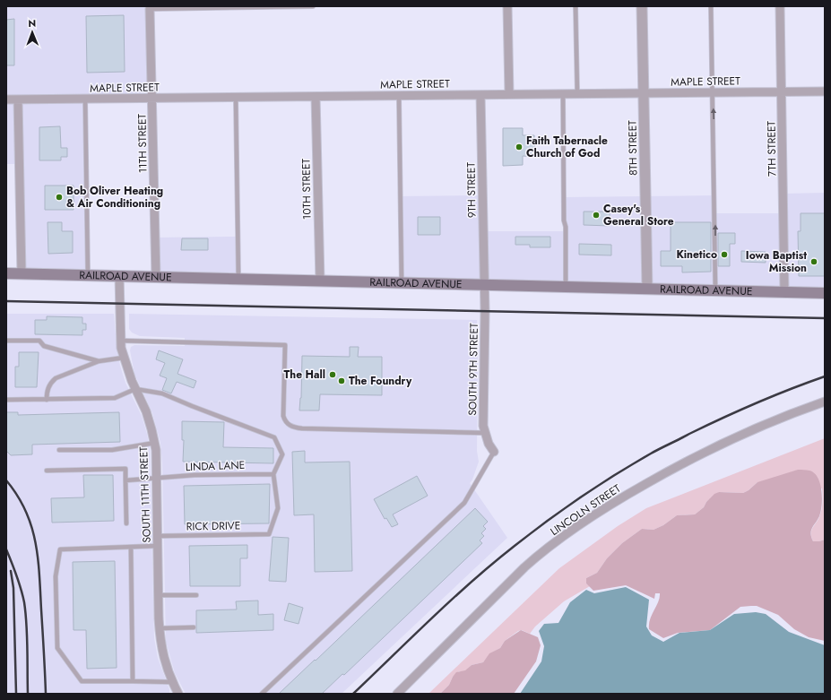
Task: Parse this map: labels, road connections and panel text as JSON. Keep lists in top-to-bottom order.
{
  "streets": {
    "main road": ["RAILROAD AVENUE"],
    "street": [
      "MAPLE STREET",
      "11TH STREET",
      "8TH STREET",
      "7TH STREET",
      "10TH STREET",
      "9TH STREET",
      "SOUTH 9TH STREET",
      "SOUTH 11TH STREET",
      "LINCOLN STREET"
    ],
    "lane": ["LINDA LANE", "RICK DRIVE"]
  },
  "crossings": [
    ["MAPLE STREET", "11TH STREET"],
    ["MAPLE STREET", "8TH STREET"],
    ["MAPLE STREET", "7TH STREET"],
    ["MAPLE STREET", "10TH STREET"],
    ["MAPLE STREET", "9TH STREET"],
    ["11TH STREET", "RAILROAD AVENUE"],
    ["8TH STREET", "RAILROAD AVENUE"],
    ["7TH STREET", "RAILROAD AVENUE"],
    ["10TH STREET", "RAILROAD AVENUE"],
    ["9TH STREET", "RAILROAD AVENUE"],
    ["9TH STREET", "SOUTH 9TH STREET"],
    ["RAILROAD AVENUE", "SOUTH 9TH STREET"],
    ["RAILROAD AVENUE", "SOUTH 11TH STREET"],
    ["LINDA LANE", "SOUTH 11TH STREET"],
    ["LINDA LANE", "RICK DRIVE"],
    ["SOUTH 11TH STREET", "RICK DRIVE"]
  ],
  "places": [
    "Faith Tabernacle Church of God",
    "Bob Oliver Heating & Air Conditioning",
    "Casey's General Store",
    "Kinetico",
    "Iowa Baptist Mission",
    "The Hall",
    "The Foundry"
  ],
  "north": "top"
}
